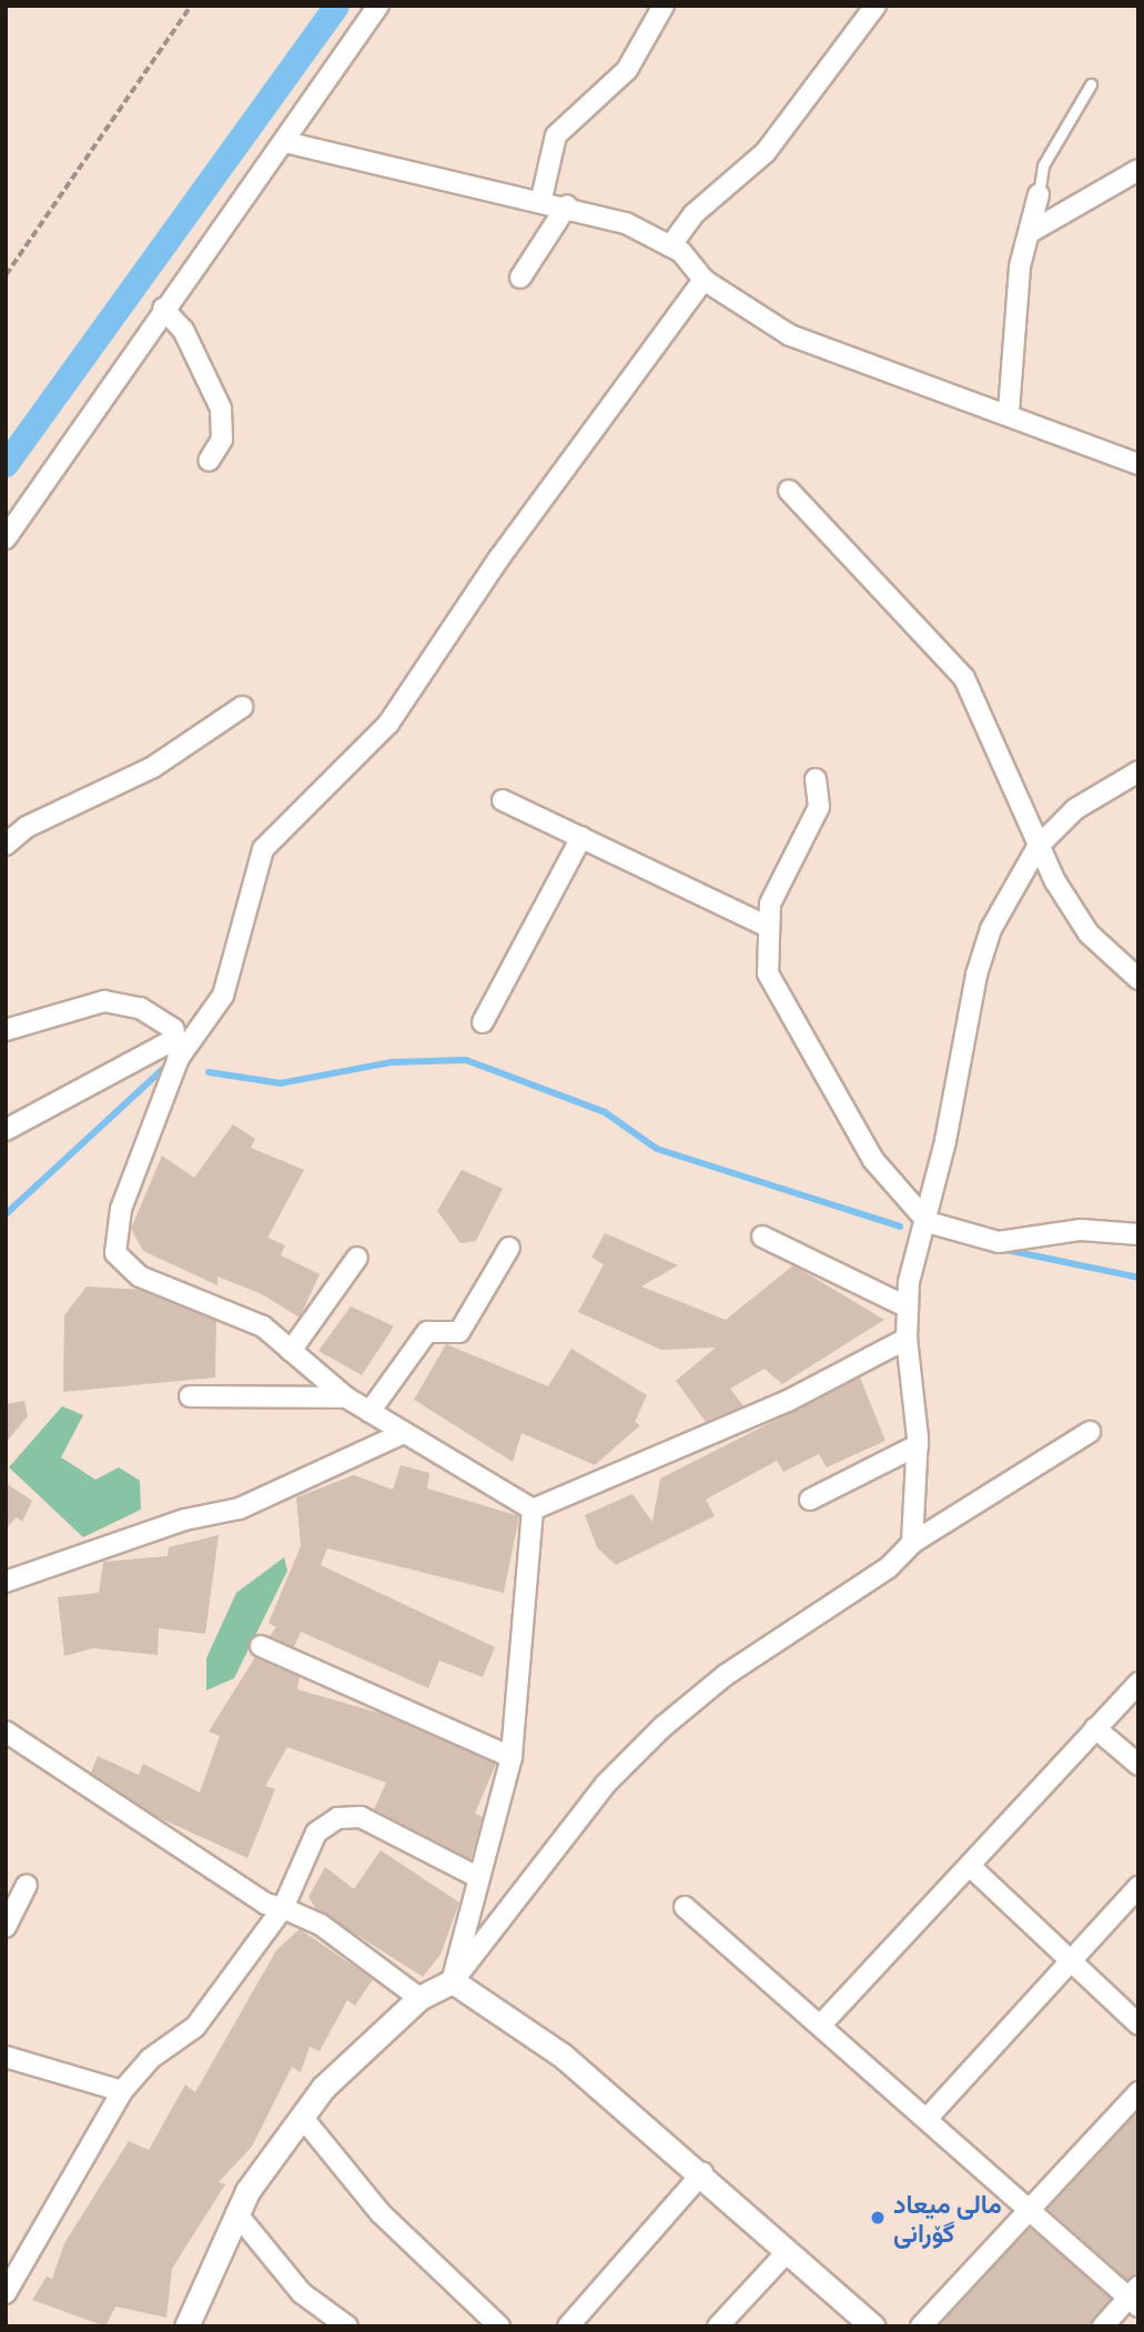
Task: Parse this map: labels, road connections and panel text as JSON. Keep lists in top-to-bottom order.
{
  "places": ["مالی میعاد گۆرانی"]
}
